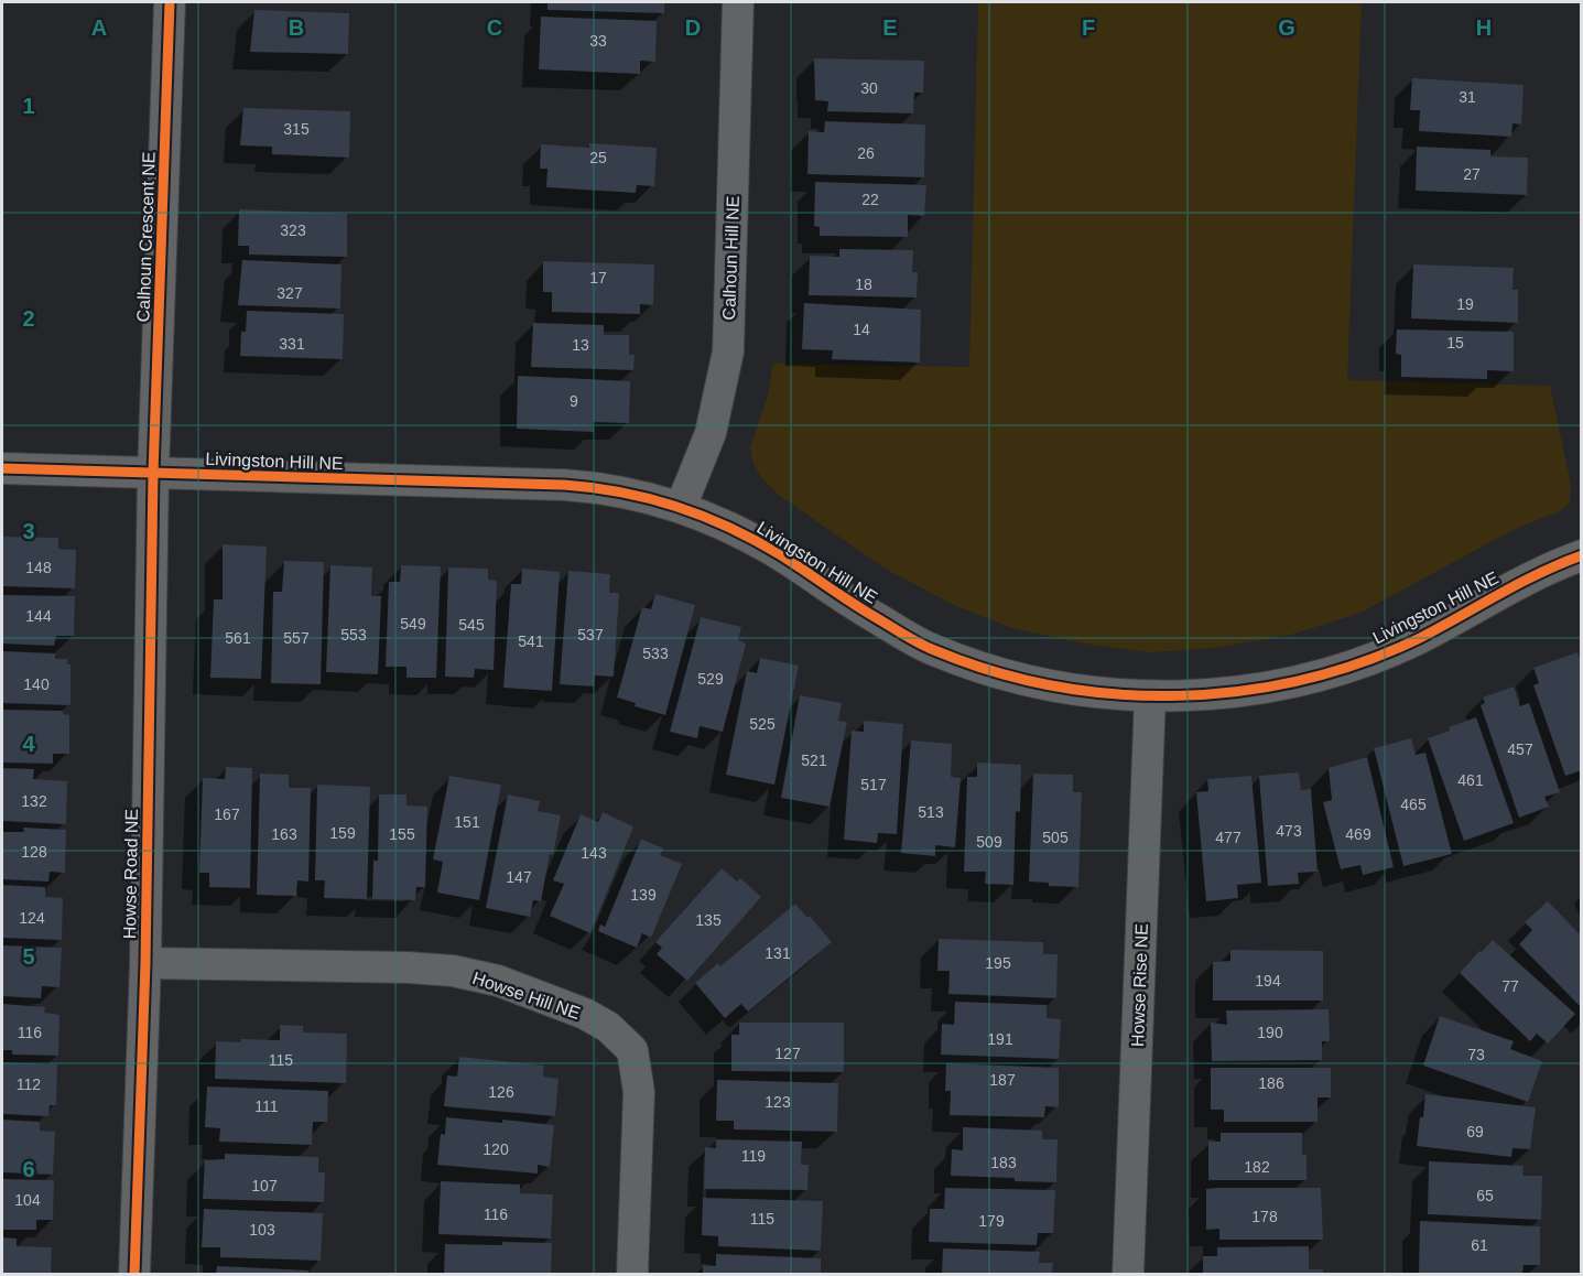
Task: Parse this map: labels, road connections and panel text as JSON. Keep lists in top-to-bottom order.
{
  "streets": {
    "street": [
      "Calhoun Crescent NE",
      "Calhoun Hill NE",
      "Livingston Hill NE",
      "Howse Road NE",
      "Howse Rise NE",
      "Howse Hill NE"
    ]
  },
  "crossings": [
    ["Calhoun Crescent NE", "Livingston Hill NE"],
    ["Calhoun Crescent NE", "Howse Road NE"],
    ["Calhoun Hill NE", "Livingston Hill NE"],
    ["Livingston Hill NE", "Howse Road NE"],
    ["Livingston Hill NE", "Howse Rise NE"],
    ["Howse Road NE", "Howse Hill NE"]
  ],
  "house_numbers": [
    "33",
    "30",
    "31",
    "315",
    "26",
    "25",
    "27",
    "22",
    "323",
    "17",
    "18",
    "327",
    "19",
    "14",
    "15",
    "331",
    "13",
    "9",
    "148",
    "144",
    "549",
    "545",
    "553",
    "537",
    "561",
    "557",
    "541",
    "533",
    "529",
    "140",
    "525",
    "457",
    "521",
    "461",
    "517",
    "132",
    "465",
    "513",
    "167",
    "151",
    "473",
    "159",
    "163",
    "155",
    "469",
    "505",
    "477",
    "509",
    "128",
    "143",
    "147",
    "139",
    "124",
    "135",
    "131",
    "195",
    "194",
    "77",
    "116",
    "190",
    "191",
    "127",
    "73",
    "115",
    "187",
    "186",
    "112",
    "126",
    "123",
    "111",
    "69",
    "120",
    "119",
    "183",
    "182",
    "107",
    "65",
    "104",
    "116",
    "178",
    "115",
    "179",
    "103",
    "61"
  ],
  "grid": {
    "columns": [
      "A",
      "B",
      "C",
      "D",
      "E",
      "F",
      "G",
      "H"
    ],
    "rows": [
      "1",
      "2",
      "3",
      "4",
      "5",
      "6"
    ]
  }
}
